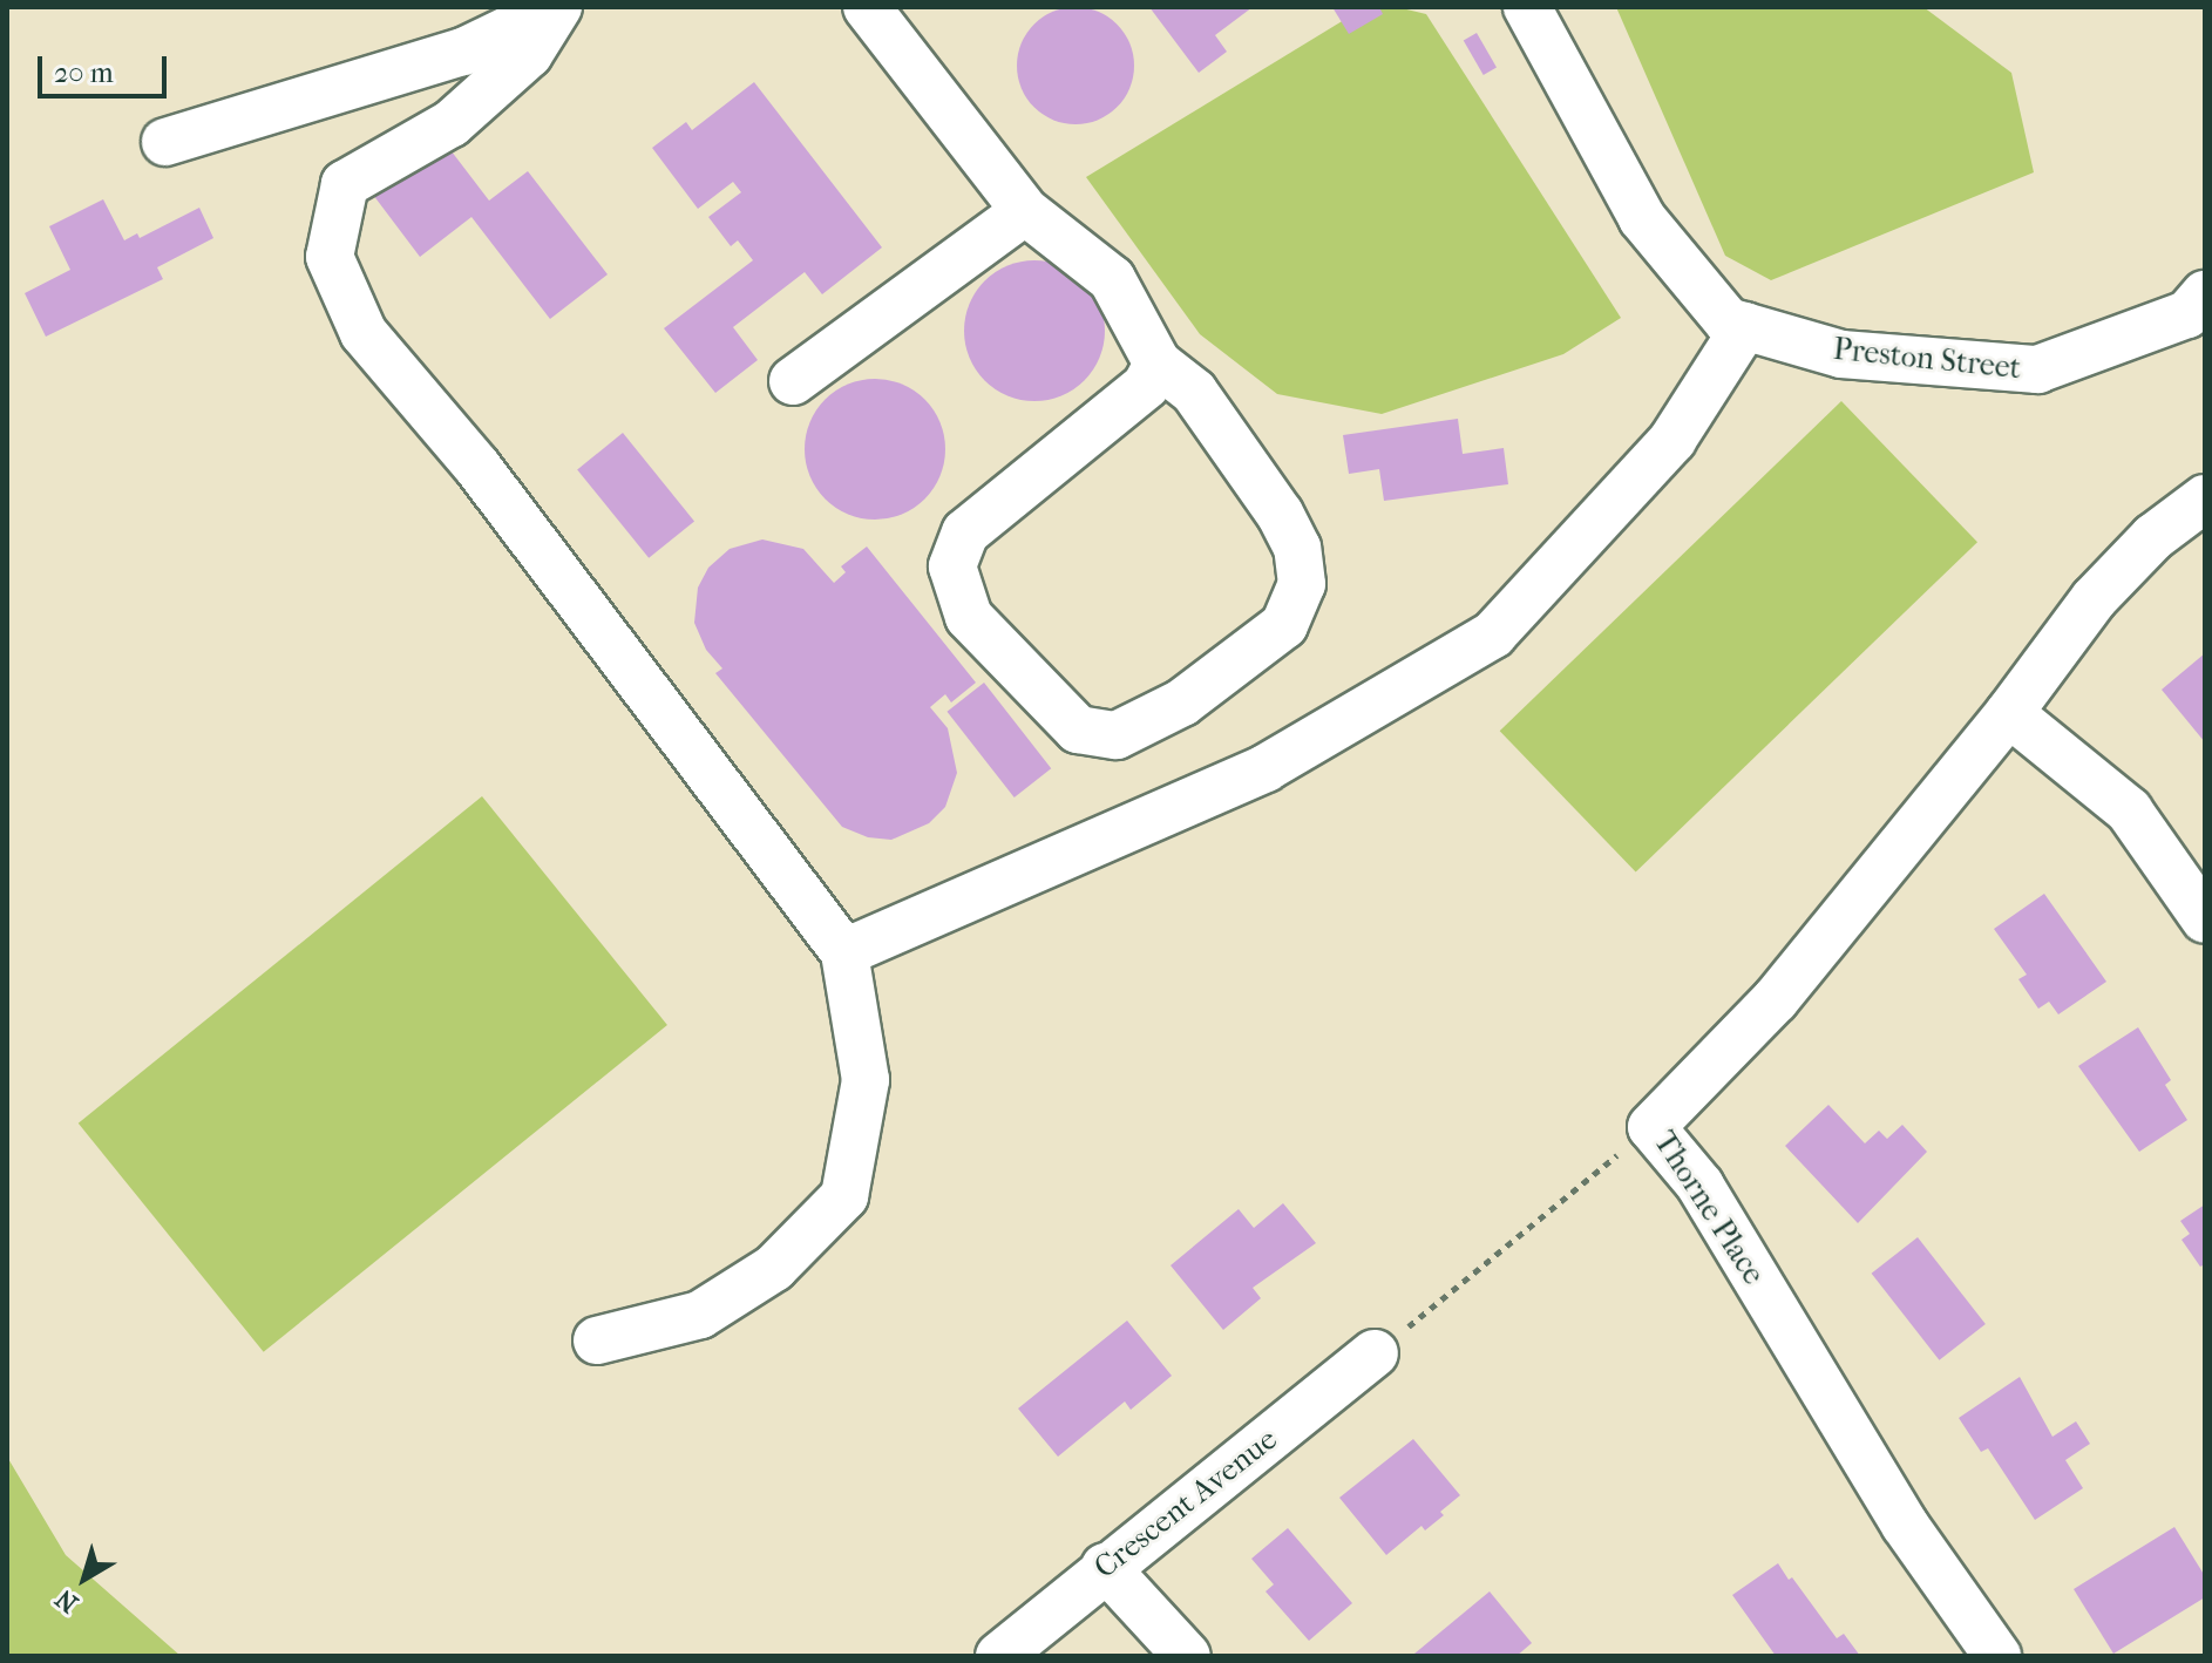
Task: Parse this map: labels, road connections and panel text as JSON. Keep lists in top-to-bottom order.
{
  "streets": {
    "street": ["Preston Street", "Thorne Place", "Crescent Avenue"]
  },
  "scale_bar": "20 m",
  "north": "bottom left"
}
